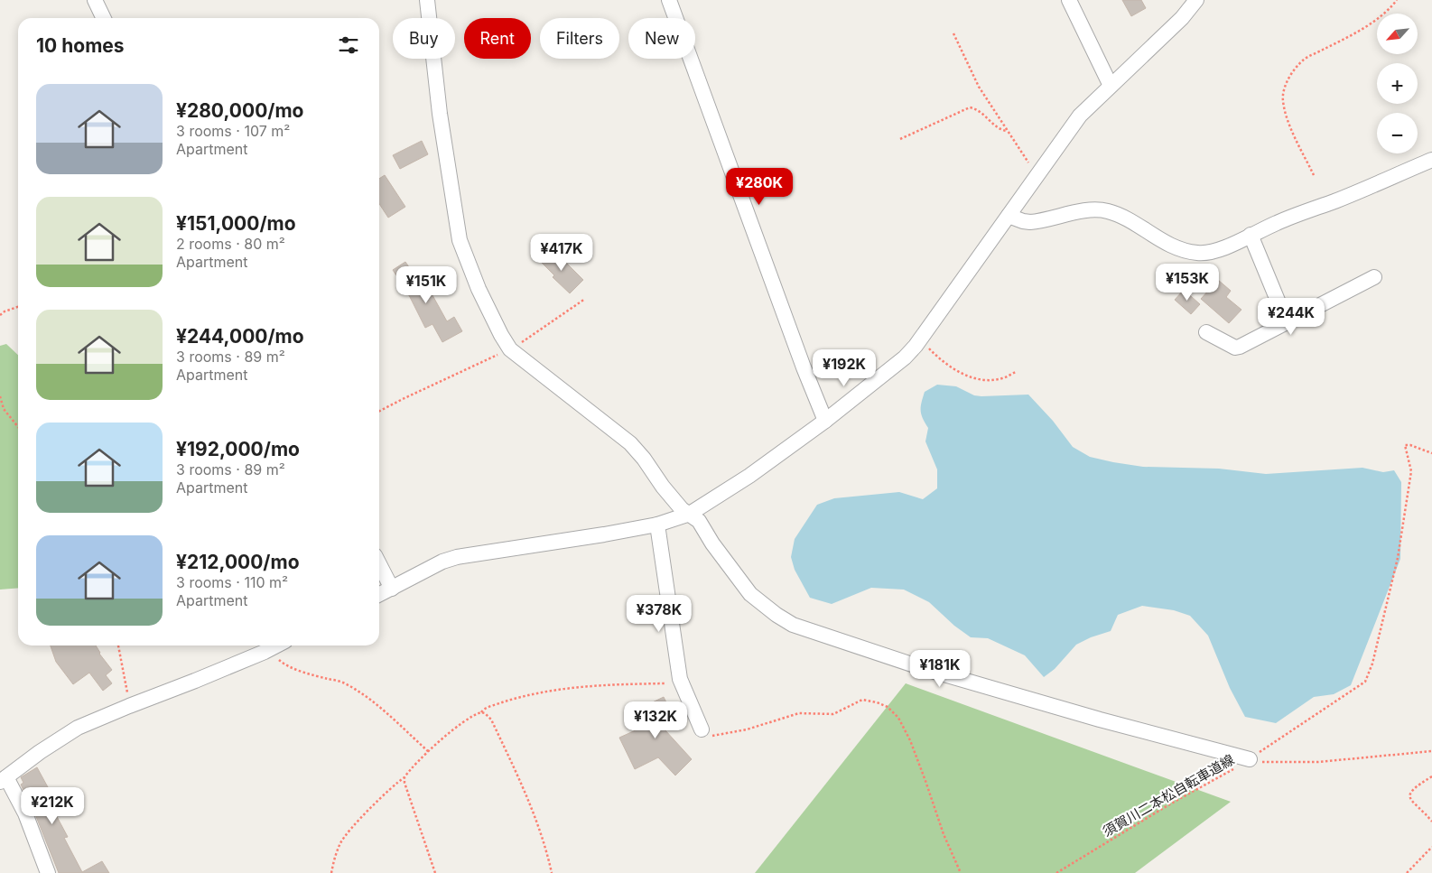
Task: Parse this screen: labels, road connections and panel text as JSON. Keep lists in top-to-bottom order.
{
  "streets": {
    "path": ["須賀川二本松自転車道線"]
  },
  "north": "bottom left",
  "page": {
    "map_buttons": ["+", "−"],
    "chip": [
      "Buy",
      "Rent",
      "Filters",
      "New"
    ],
    "heading": "10 homes",
    "list": [
      {
        "name": "¥280,000/mo",
        "note": "3 rooms · 107 m² · Apartment"
      },
      {
        "name": "¥151,000/mo",
        "note": "2 rooms · 80 m² · Apartment"
      },
      {
        "name": "¥244,000/mo",
        "note": "3 rooms · 89 m² · Apartment"
      },
      {
        "name": "¥192,000/mo",
        "note": "3 rooms · 89 m² · Apartment"
      },
      {
        "name": "¥212,000/mo",
        "note": "3 rooms · 110 m² · Apartment"
      }
    ],
    "price": [
      "¥280K",
      "¥417K",
      "¥153K",
      "¥151K",
      "¥244K",
      "¥192K",
      "¥378K",
      "¥181K",
      "¥132K",
      "¥212K"
    ]
  }
}
